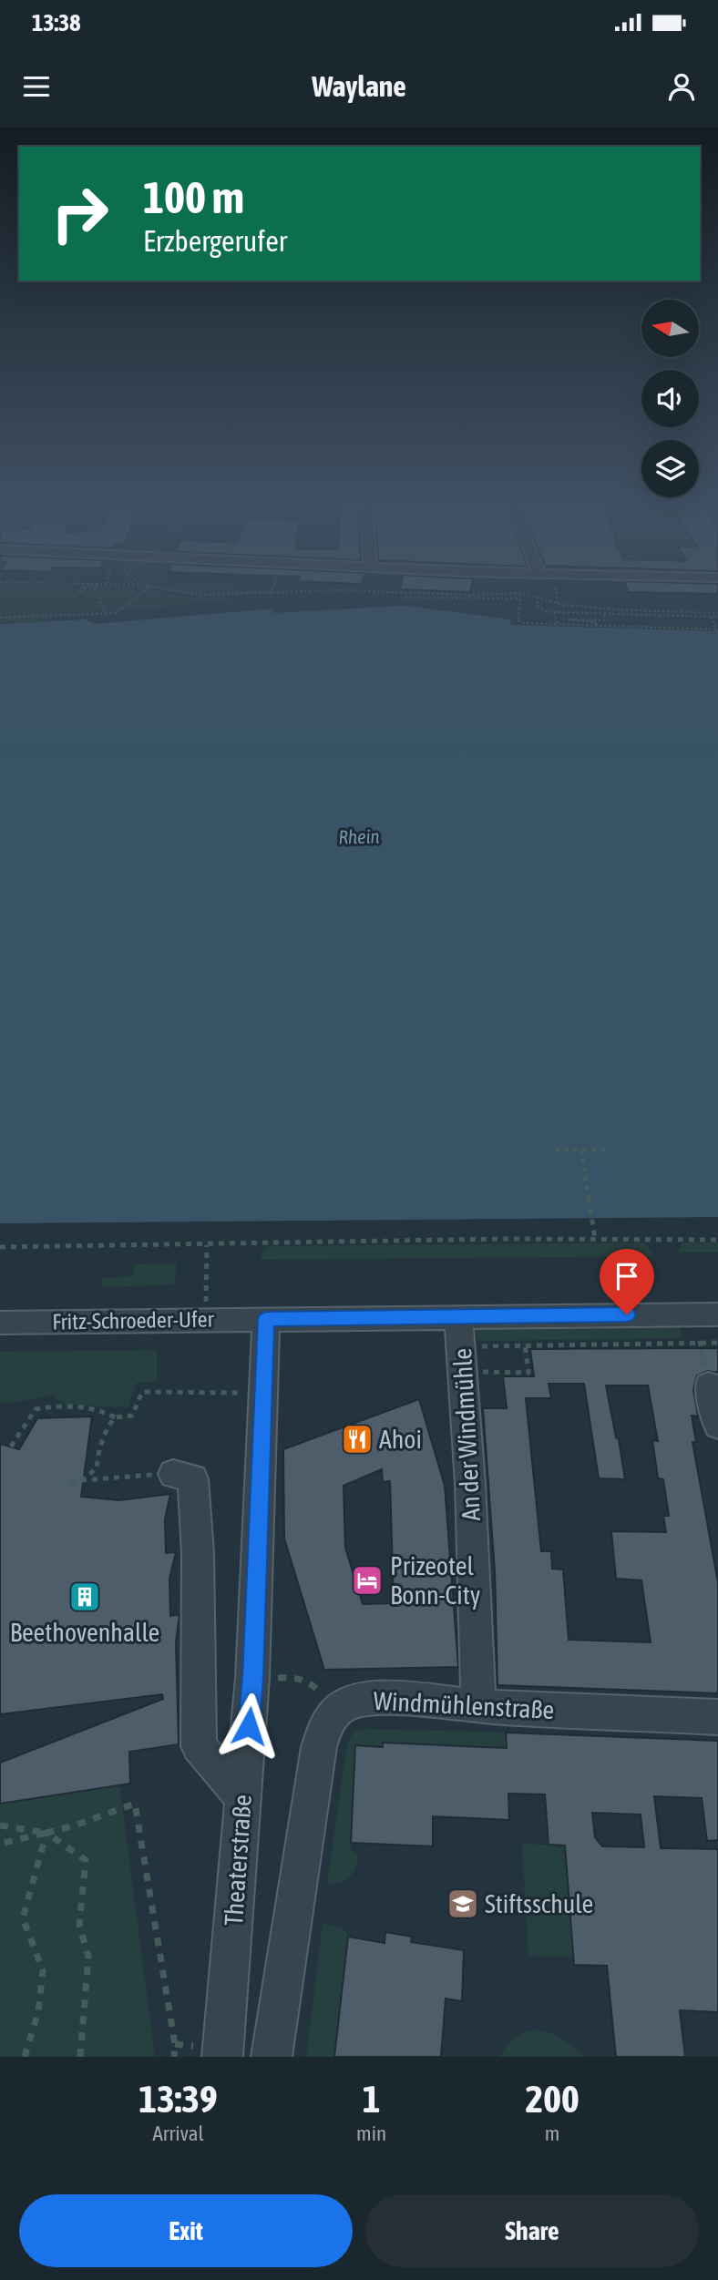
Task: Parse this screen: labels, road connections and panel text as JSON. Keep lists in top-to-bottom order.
{
  "streets": {
    "street": [
      "Fritz-Schroeder-Ufer",
      "An der Windmühle",
      "Windmühlenstraße",
      "Theaterstraße"
    ]
  },
  "crossings": [
    ["Fritz-Schroeder-Ufer", "An der Windmühle"],
    ["Fritz-Schroeder-Ufer", "Theaterstraße"],
    ["An der Windmühle", "Windmühlenstraße"]
  ],
  "water": ["Rhein"],
  "places": {
    "restaurant": ["Ahoi"],
    "hotel": ["Prizeotel Bonn-City"],
    "building": ["Beethovenhalle"],
    "school or university": ["Stiftsschule"]
  },
  "north": "left",
  "page": {
    "status": "13:38",
    "header": "Waylane",
    "turn": ["100 m", "Erzbergerufer"],
    "eta": [
      "13:39",
      "Arrival",
      "1",
      "min",
      "200",
      "m"
    ],
    "buttons": ["Exit", "Share"]
  }
}
